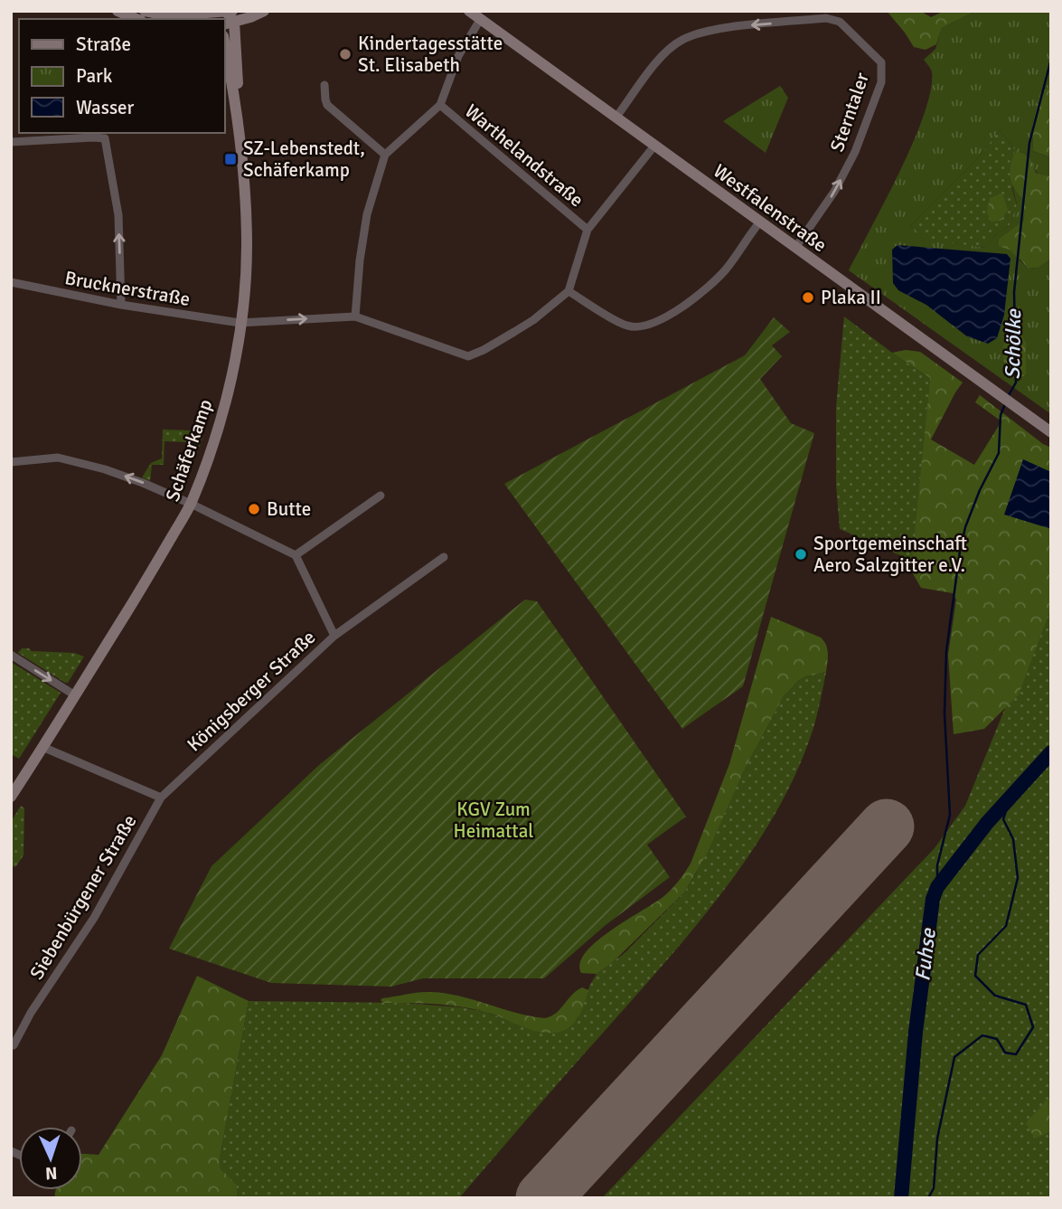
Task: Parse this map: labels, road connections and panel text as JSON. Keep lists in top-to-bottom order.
{
  "streets": {
    "street": [
      "Sterntaler",
      "Warthelandstraße",
      "Westfalenstraße",
      "Brucknerstraße",
      "Schäferkamp",
      "Königsberger Straße",
      "Siebenbürgener Straße"
    ]
  },
  "crossings": [
    ["Sterntaler", "Westfalenstraße"],
    ["Brucknerstraße", "Schäferkamp"],
    ["Königsberger Straße", "Siebenbürgener Straße"]
  ],
  "water": ["Schölke", "Fuhse"],
  "parks": ["KGV Zum Heimattal"],
  "places": {
    "other": [
      "Kindertagesstätte St. Elisabeth",
      "Plaka II",
      "Butte",
      "Sportgemeinschaft Aero Salzgitter e.V."
    ],
    "transit": ["SZ-Lebenstedt, Schäferkamp"]
  },
  "legend": ["Straße", "Park", "Wasser"],
  "north": "bottom"
}
